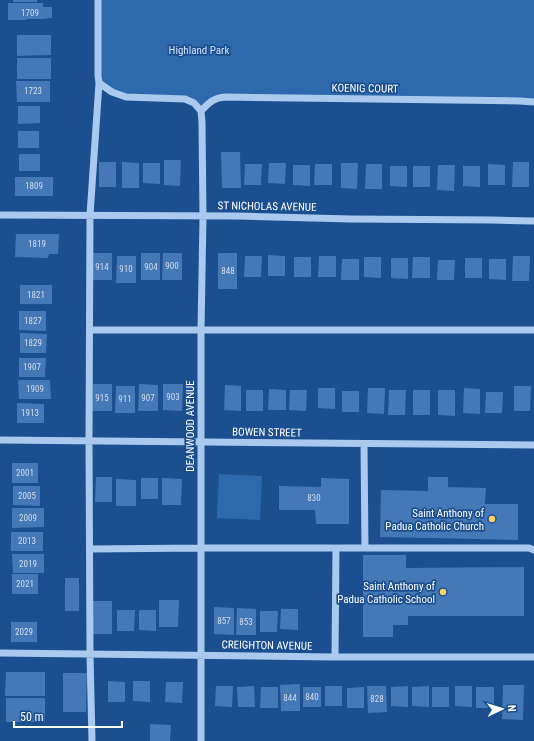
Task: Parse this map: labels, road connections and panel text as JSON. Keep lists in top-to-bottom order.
{
  "streets": {
    "street": [
      "KOENIG COURT",
      "ST NICHOLAS AVENUE",
      "DEANWOOD AVENUE",
      "BOWEN STREET",
      "CREIGHTON AVENUE"
    ]
  },
  "crossings": [
    ["KOENIG COURT", "DEANWOOD AVENUE"],
    ["ST NICHOLAS AVENUE", "DEANWOOD AVENUE"],
    ["DEANWOOD AVENUE", "BOWEN STREET"],
    ["DEANWOOD AVENUE", "CREIGHTON AVENUE"]
  ],
  "parks": ["Highland Park"],
  "places": ["Saint Anthony of Padua Catholic Church", "Saint Anthony of Padua Catholic School"],
  "house_numbers": [
    "1709",
    "1723",
    "1809",
    "1819",
    "900",
    "914",
    "904",
    "910",
    "848",
    "1821",
    "1827",
    "1829",
    "1907",
    "1909",
    "903",
    "915",
    "907",
    "911",
    "1913",
    "2001",
    "2005",
    "830",
    "2009",
    "2013",
    "2019",
    "2021",
    "857",
    "853",
    "2029",
    "840",
    "844",
    "828"
  ],
  "scale_bar": "50 m",
  "north": "right"
}
